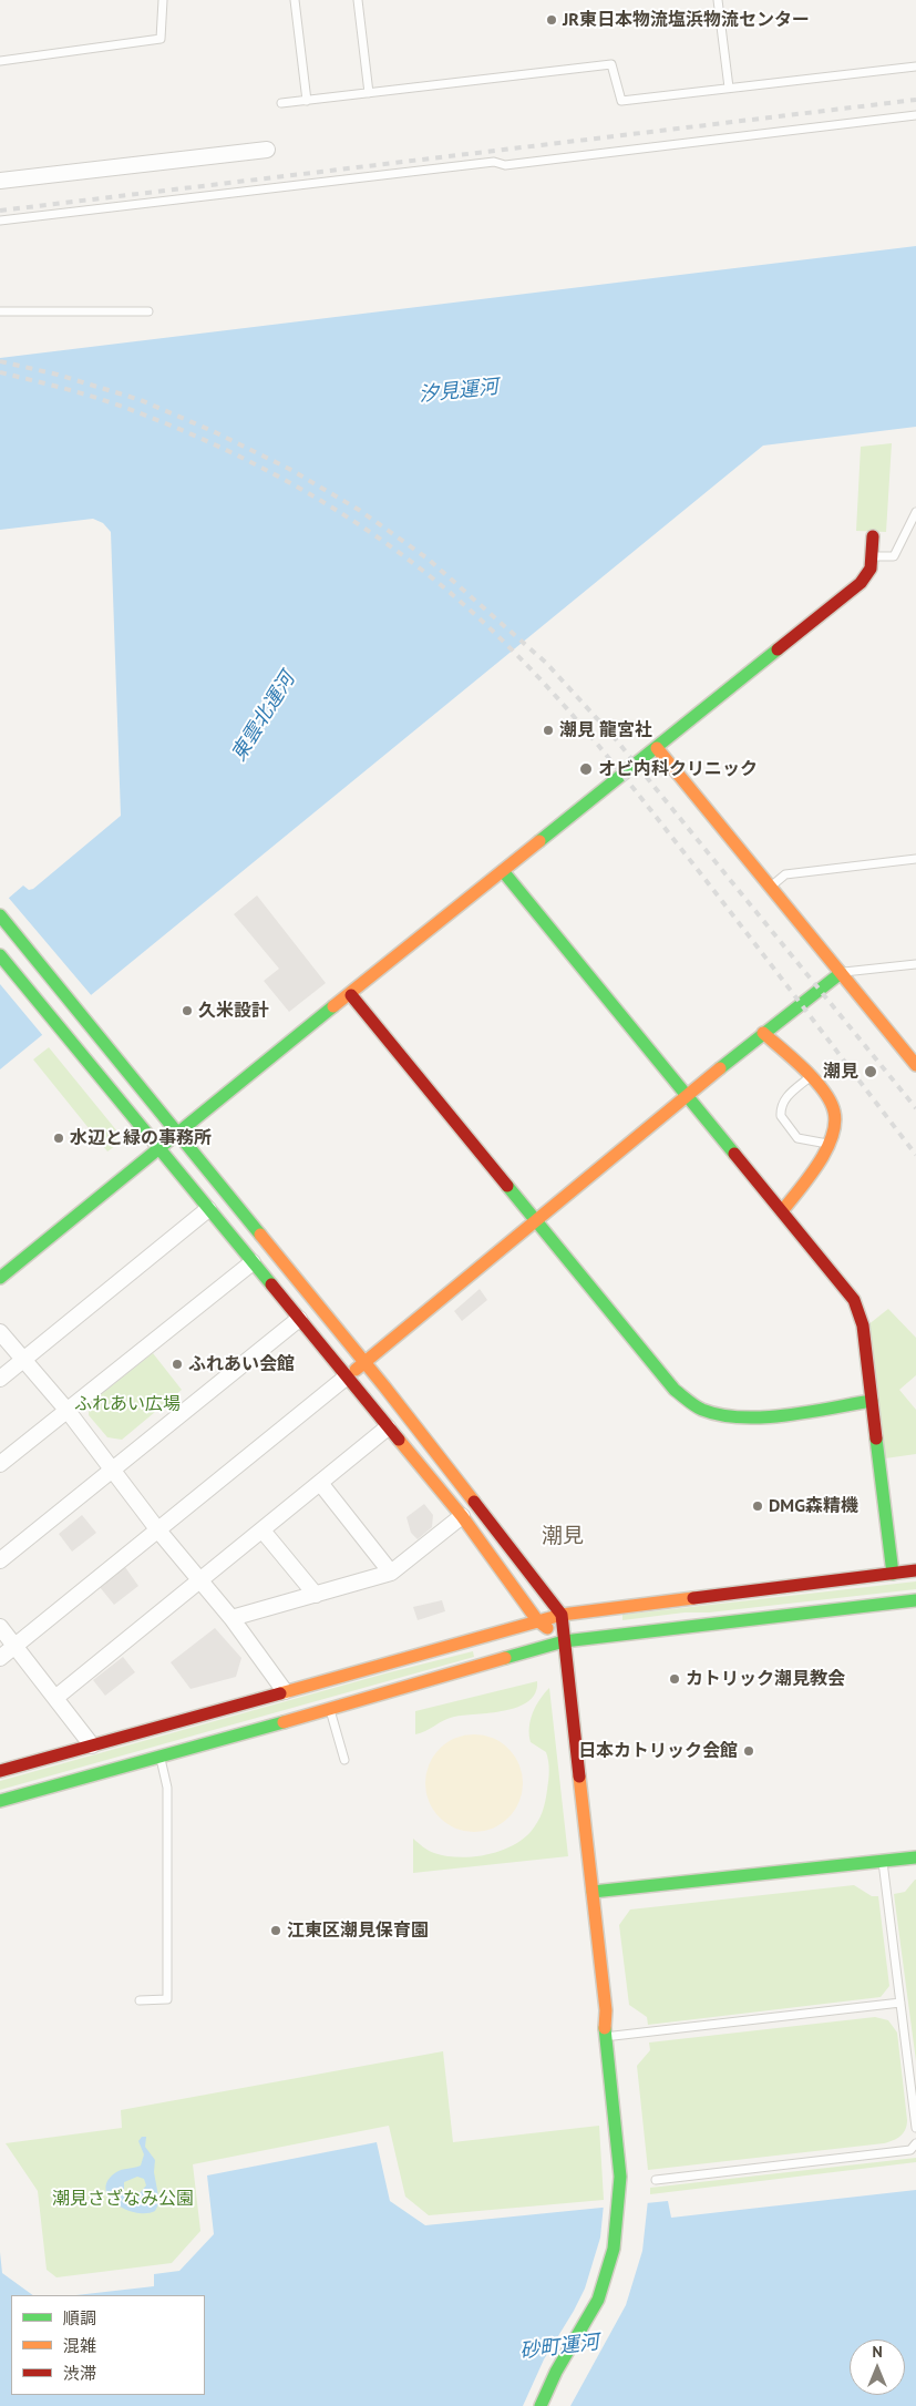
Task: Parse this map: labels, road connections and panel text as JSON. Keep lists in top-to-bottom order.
{
  "districts": ["潮見"],
  "water": ["汐見運河", "東雲北運河", "砂町運河"],
  "parks": ["ふれあい広場", "潮見さざなみ公園"],
  "places": [
    "JR東日本物流塩浜物流センター",
    "潮見 龍宮社",
    "オビ内科クリニック",
    "久米設計",
    "潮見",
    "水辺と緑の事務所",
    "ふれあい会館",
    "DMG森精機",
    "カトリック潮見教会",
    "日本カトリック会館",
    "江東区潮見保育園"
  ],
  "legend": ["順調", "混雑", "渋滞"],
  "north": "top"
}
